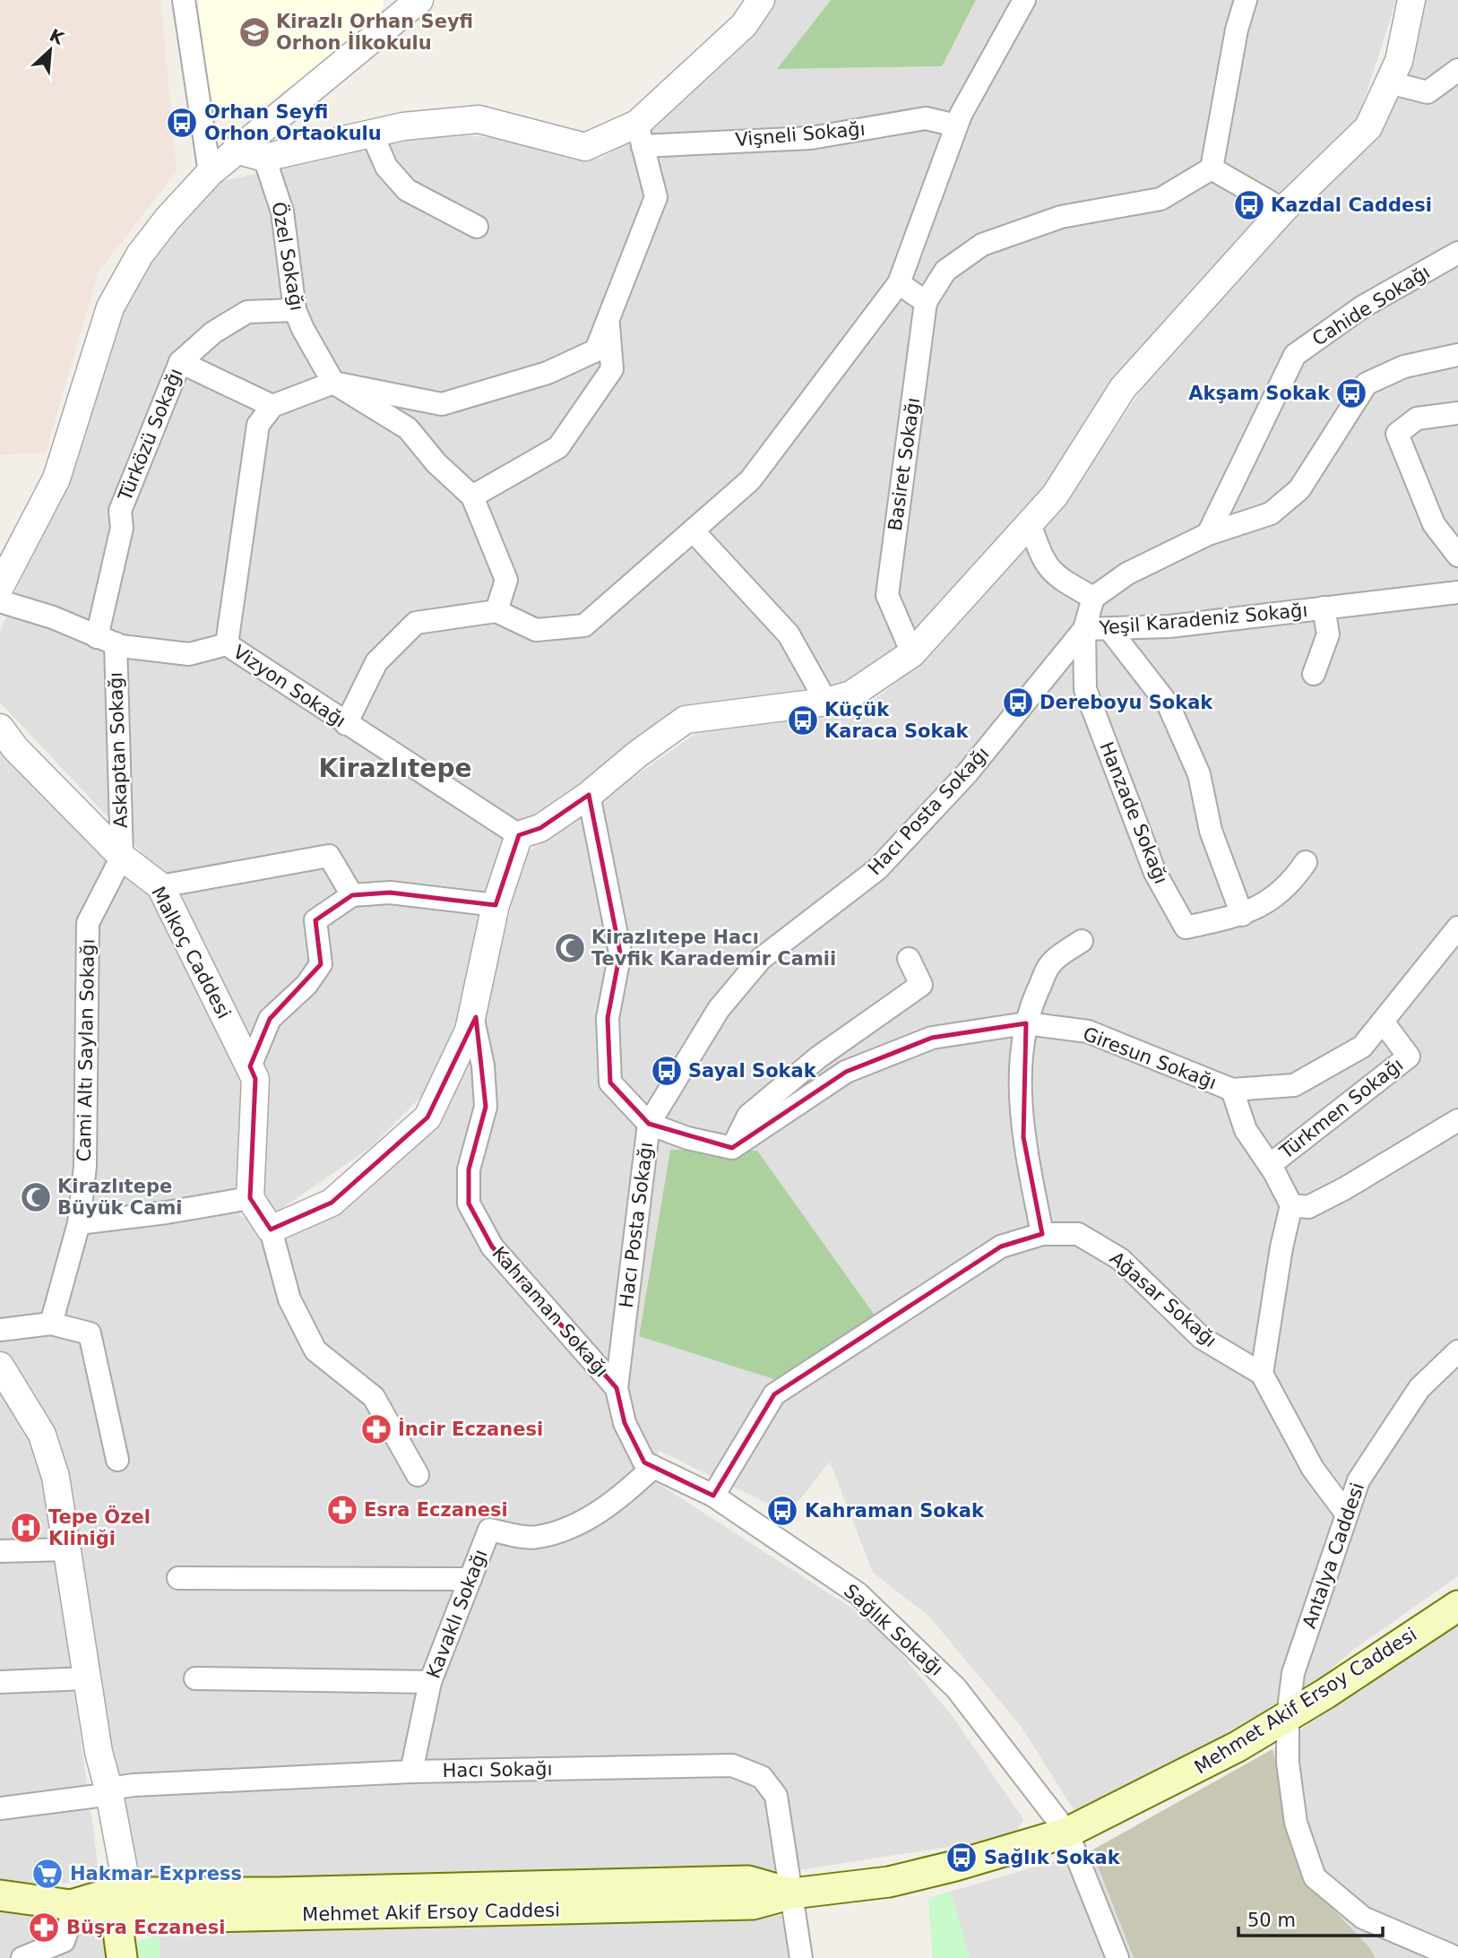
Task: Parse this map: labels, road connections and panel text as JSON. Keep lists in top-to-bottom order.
{
  "streets": {
    "main road": ["Mehmet Akif Ersoy Caddesi"],
    "street": [
      "Vişneli Sokağı",
      "Özel Sokağı",
      "Cahide Sokağı",
      "Türközü Sokağı",
      "Basiret Sokağı",
      "Yeşil Karadeniz Sokağı",
      "Vizyon Sokağı",
      "Askaptan Sokağı",
      "Hacı Posta Sokağı",
      "Hanzade Sokağı",
      "Malkoç Caddesi",
      "Cami Altı Saylan Sokağı",
      "Giresun Sokağı",
      "Türkmen Sokağı",
      "Ağasar Sokağı",
      "Kahraman Sokağı",
      "Antalya Caddesi",
      "Kavaklı Sokağı",
      "Sağlık Sokağı",
      "Hacı Sokağı"
    ]
  },
  "crossings": [
    ["Özel Sokağı", "Türközü Sokağı"],
    ["Türközü Sokağı", "Vizyon Sokağı"],
    ["Türközü Sokağı", "Askaptan Sokağı"],
    ["Yeşil Karadeniz Sokağı", "Hacı Posta Sokağı"],
    ["Yeşil Karadeniz Sokağı", "Hanzade Sokağı"],
    ["Vizyon Sokağı", "Askaptan Sokağı"],
    ["Askaptan Sokağı", "Malkoç Caddesi"],
    ["Askaptan Sokağı", "Cami Altı Saylan Sokağı"],
    ["Hacı Posta Sokağı", "Hanzade Sokağı"],
    ["Hacı Posta Sokağı", "Kahraman Sokağı"],
    ["Hacı Posta Sokağı", "Sağlık Sokağı"],
    ["Malkoç Caddesi", "Cami Altı Saylan Sokağı"],
    ["Ağasar Sokağı", "Sağlık Sokağı"],
    ["Kahraman Sokağı", "Sağlık Sokağı"],
    ["Antalya Caddesi", "Mehmet Akif Ersoy Caddesi"],
    ["Kavaklı Sokağı", "Sağlık Sokağı"],
    ["Kavaklı Sokağı", "Hacı Sokağı"],
    ["Sağlık Sokağı", "Mehmet Akif Ersoy Caddesi"],
    ["Mehmet Akif Ersoy Caddesi", "Hacı Sokağı"]
  ],
  "districts": ["Kirazlıtepe"],
  "places": {
    "school or university": ["Kirazlı Orhan Seyfi Orhon İlkokulu"],
    "bus stop": [
      "Orhan Seyfi Orhon Ortaokulu",
      "Kazdal Caddesi",
      "Akşam Sokak",
      "Dereboyu Sokak",
      "Küçük Karaca Sokak",
      "Sayal Sokak",
      "Kahraman Sokak",
      "Sağlık Sokak"
    ],
    "mosque": ["Kirazlıtepe Hacı Tevfik Karademir Camii", "Kirazlıtepe Büyük Cami"],
    "pharmacy": ["İncir Eczanesi", "Esra Eczanesi", "Büşra Eczanesi"],
    "hospital": ["Tepe Özel Kliniği"],
    "supermarket": ["Hakmar Express"]
  },
  "scale_bar": "50 m",
  "north": "top right"
}
